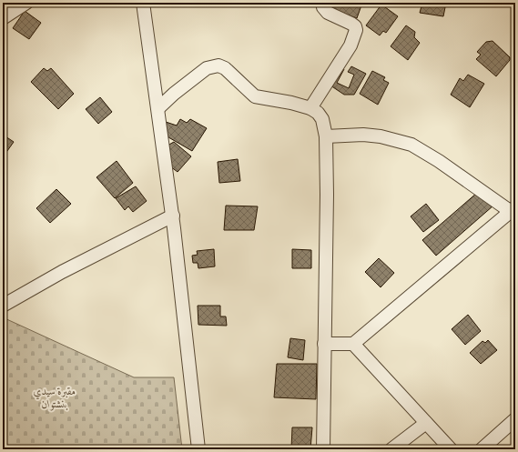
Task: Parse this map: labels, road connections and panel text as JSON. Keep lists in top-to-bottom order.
{
  "parks": ["مقبرة سيدي بنشتوان"]
}
